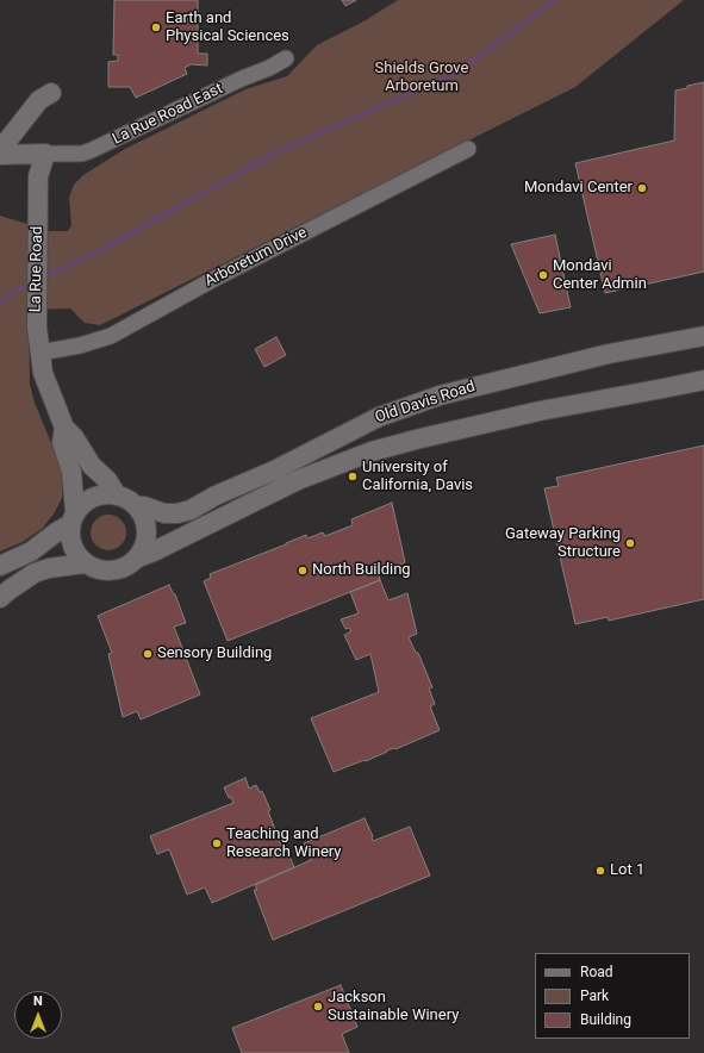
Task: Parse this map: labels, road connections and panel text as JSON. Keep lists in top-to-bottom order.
{
  "streets": {
    "street": [
      "La Rue Road East",
      "Arboretum Drive",
      "La Rue Road",
      "Old Davis Road"
    ]
  },
  "crossings": [
    ["La Rue Road East", "La Rue Road"],
    ["Arboretum Drive", "La Rue Road"],
    ["La Rue Road", "Old Davis Road"]
  ],
  "parks": ["Shields Grove Arboretum"],
  "places": [
    "Earth and Physical Sciences",
    "Mondavi Center",
    "Mondavi Center Admin",
    "University of California, Davis",
    "Gateway Parking Structure",
    "North Building",
    "Sensory Building",
    "Teaching and Research Winery",
    "Lot 1",
    "Jackson Sustainable Winery"
  ],
  "legend": ["Road", "Park", "Building"],
  "north": "top"
}
